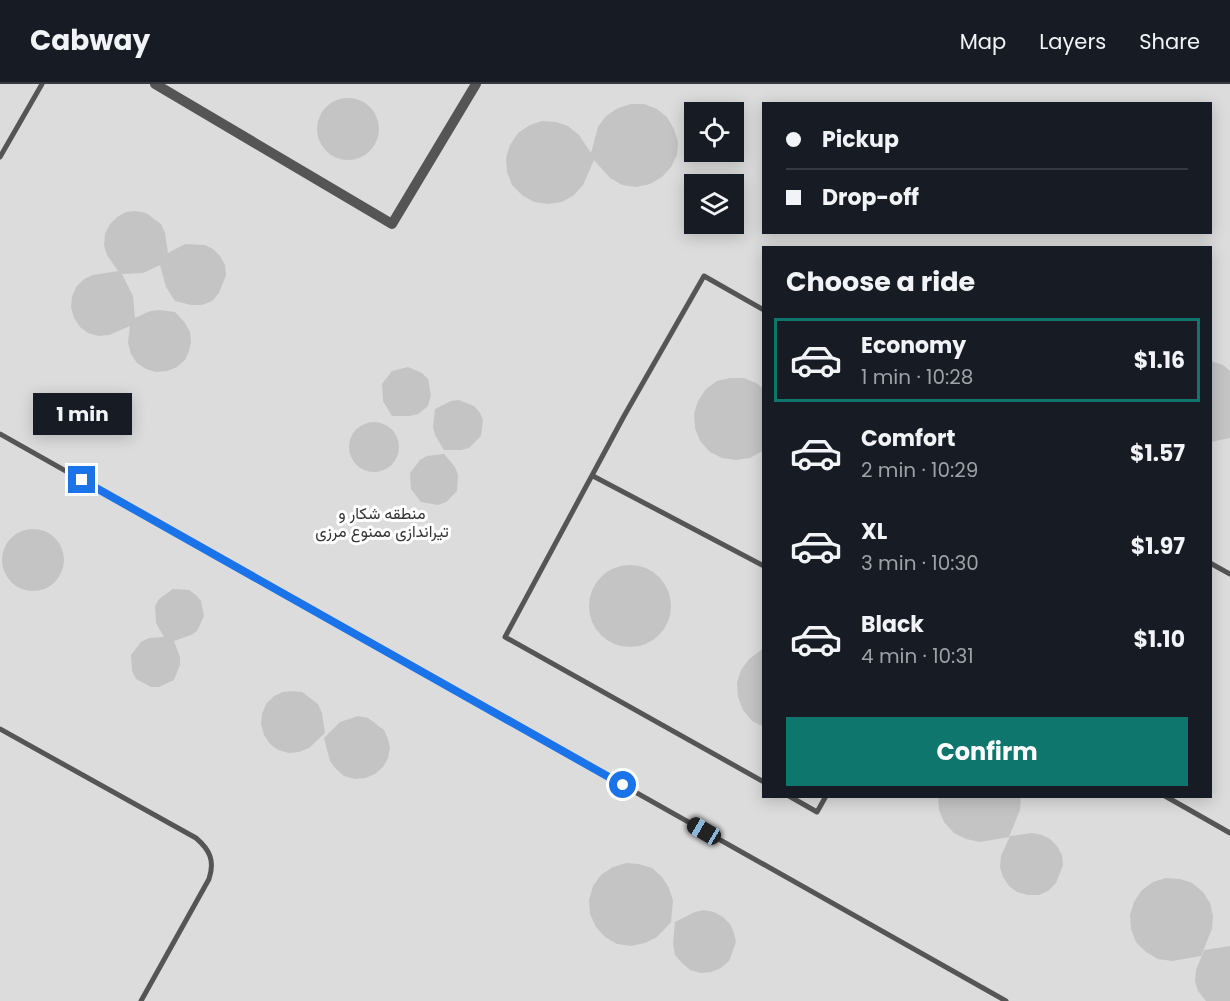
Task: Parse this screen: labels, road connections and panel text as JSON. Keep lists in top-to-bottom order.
{
  "parks": ["منطقه شکار و تیراندازی ممنوع مرزی"],
  "page": {
    "header": "Cabway",
    "nav": ["Map", "Layers", "Share"],
    "banner": ["Pickup", "Drop-off"],
    "heading": "Choose a ride",
    "list": [
      {
        "name": "Economy",
        "note": "1 min · 10:28",
        "value": "$1.16"
      },
      {
        "name": "Comfort",
        "note": "2 min · 10:29",
        "value": "$1.57"
      },
      {
        "name": "XL",
        "note": "3 min · 10:30",
        "value": "$1.97"
      },
      {
        "name": "Black",
        "note": "4 min · 10:31",
        "value": "$1.10"
      }
    ],
    "bubble": "1 min",
    "buttons": "Confirm"
  }
}
